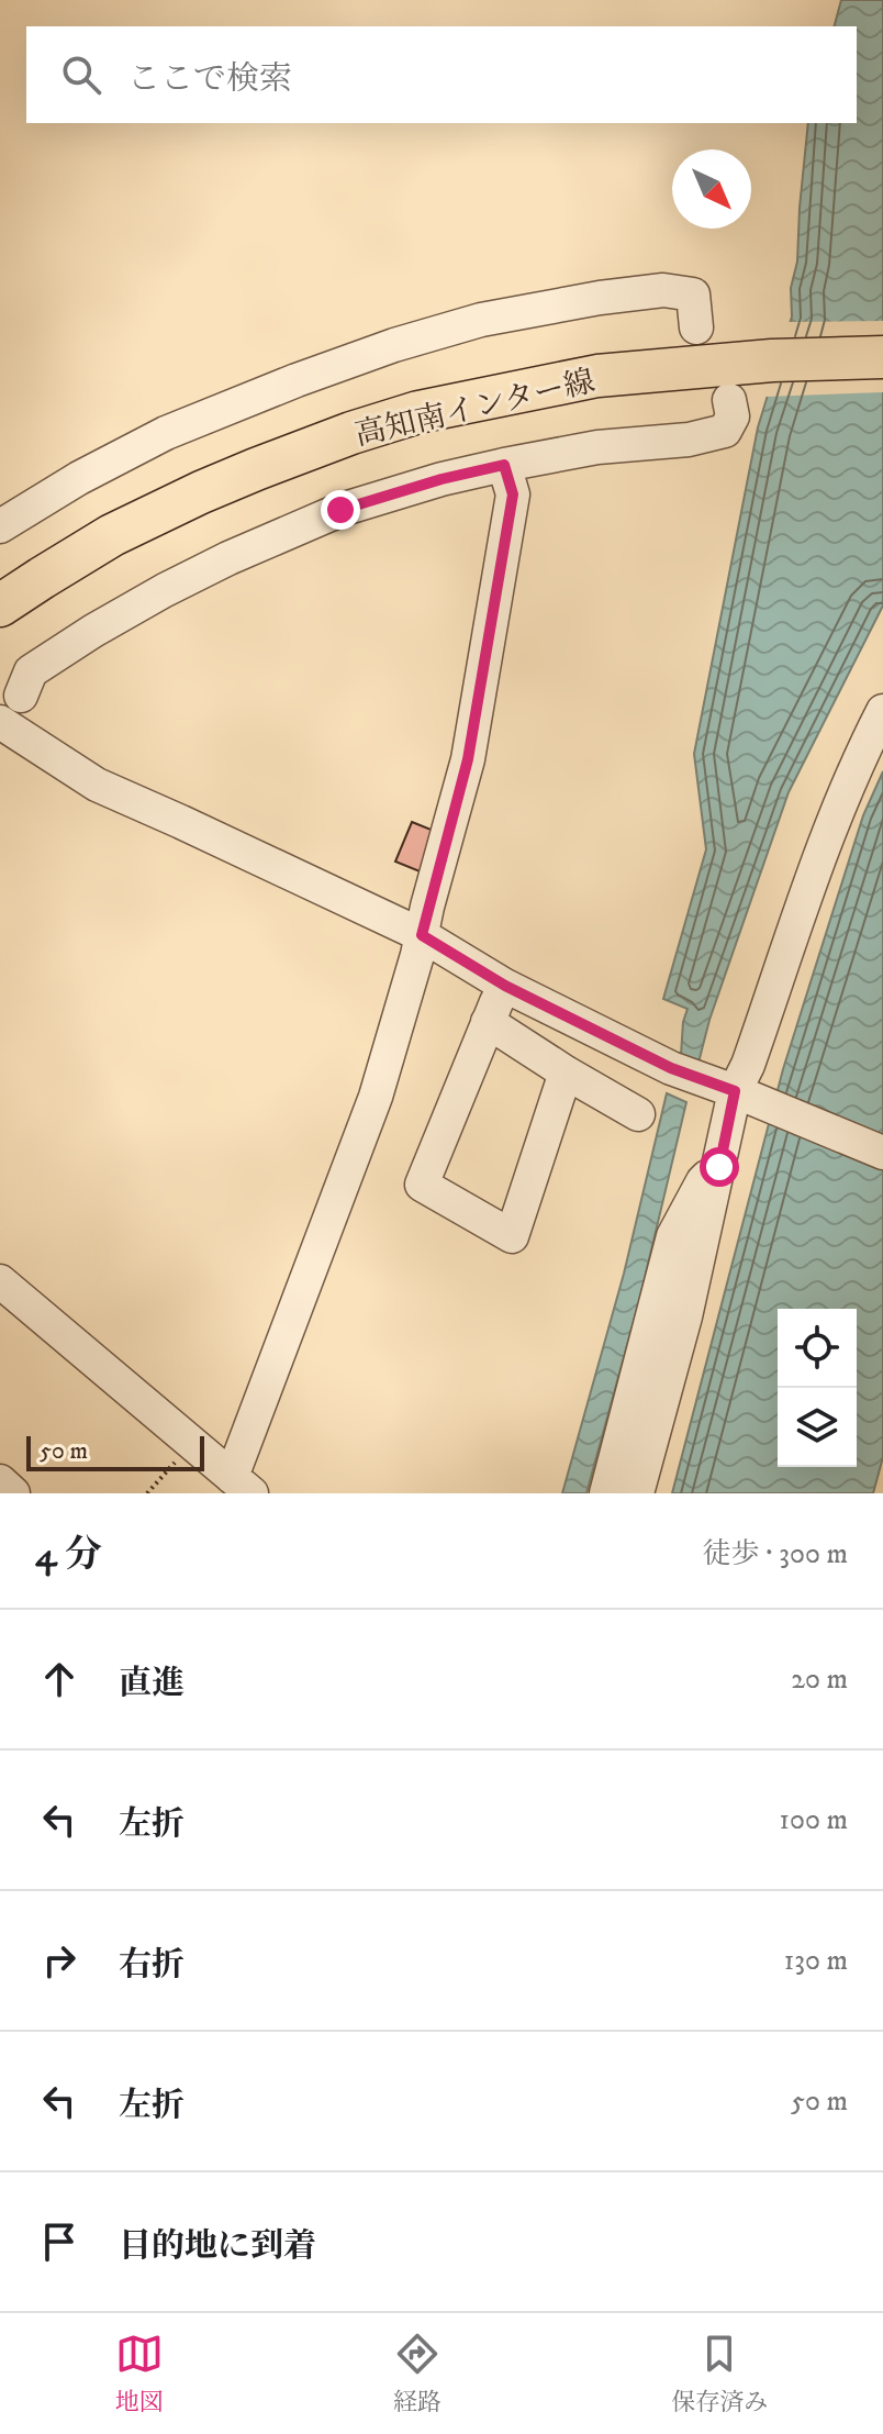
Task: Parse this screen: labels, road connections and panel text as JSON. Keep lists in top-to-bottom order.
{
  "streets": {
    "main road": ["高知南インター線"]
  },
  "scale_bar": "50 m",
  "north": "bottom right",
  "page": {
    "search": "ここで検索",
    "scale": "50 m",
    "heading": ["4 分", "徒歩 · 300 m"],
    "list": [
      ["直進", "20 m"],
      ["左折", "100 m"],
      ["右折", "130 m"],
      ["左折", "50 m"],
      "目的地に到着"
    ],
    "nav": ["地図", "経路", "保存済み"]
  }
}
